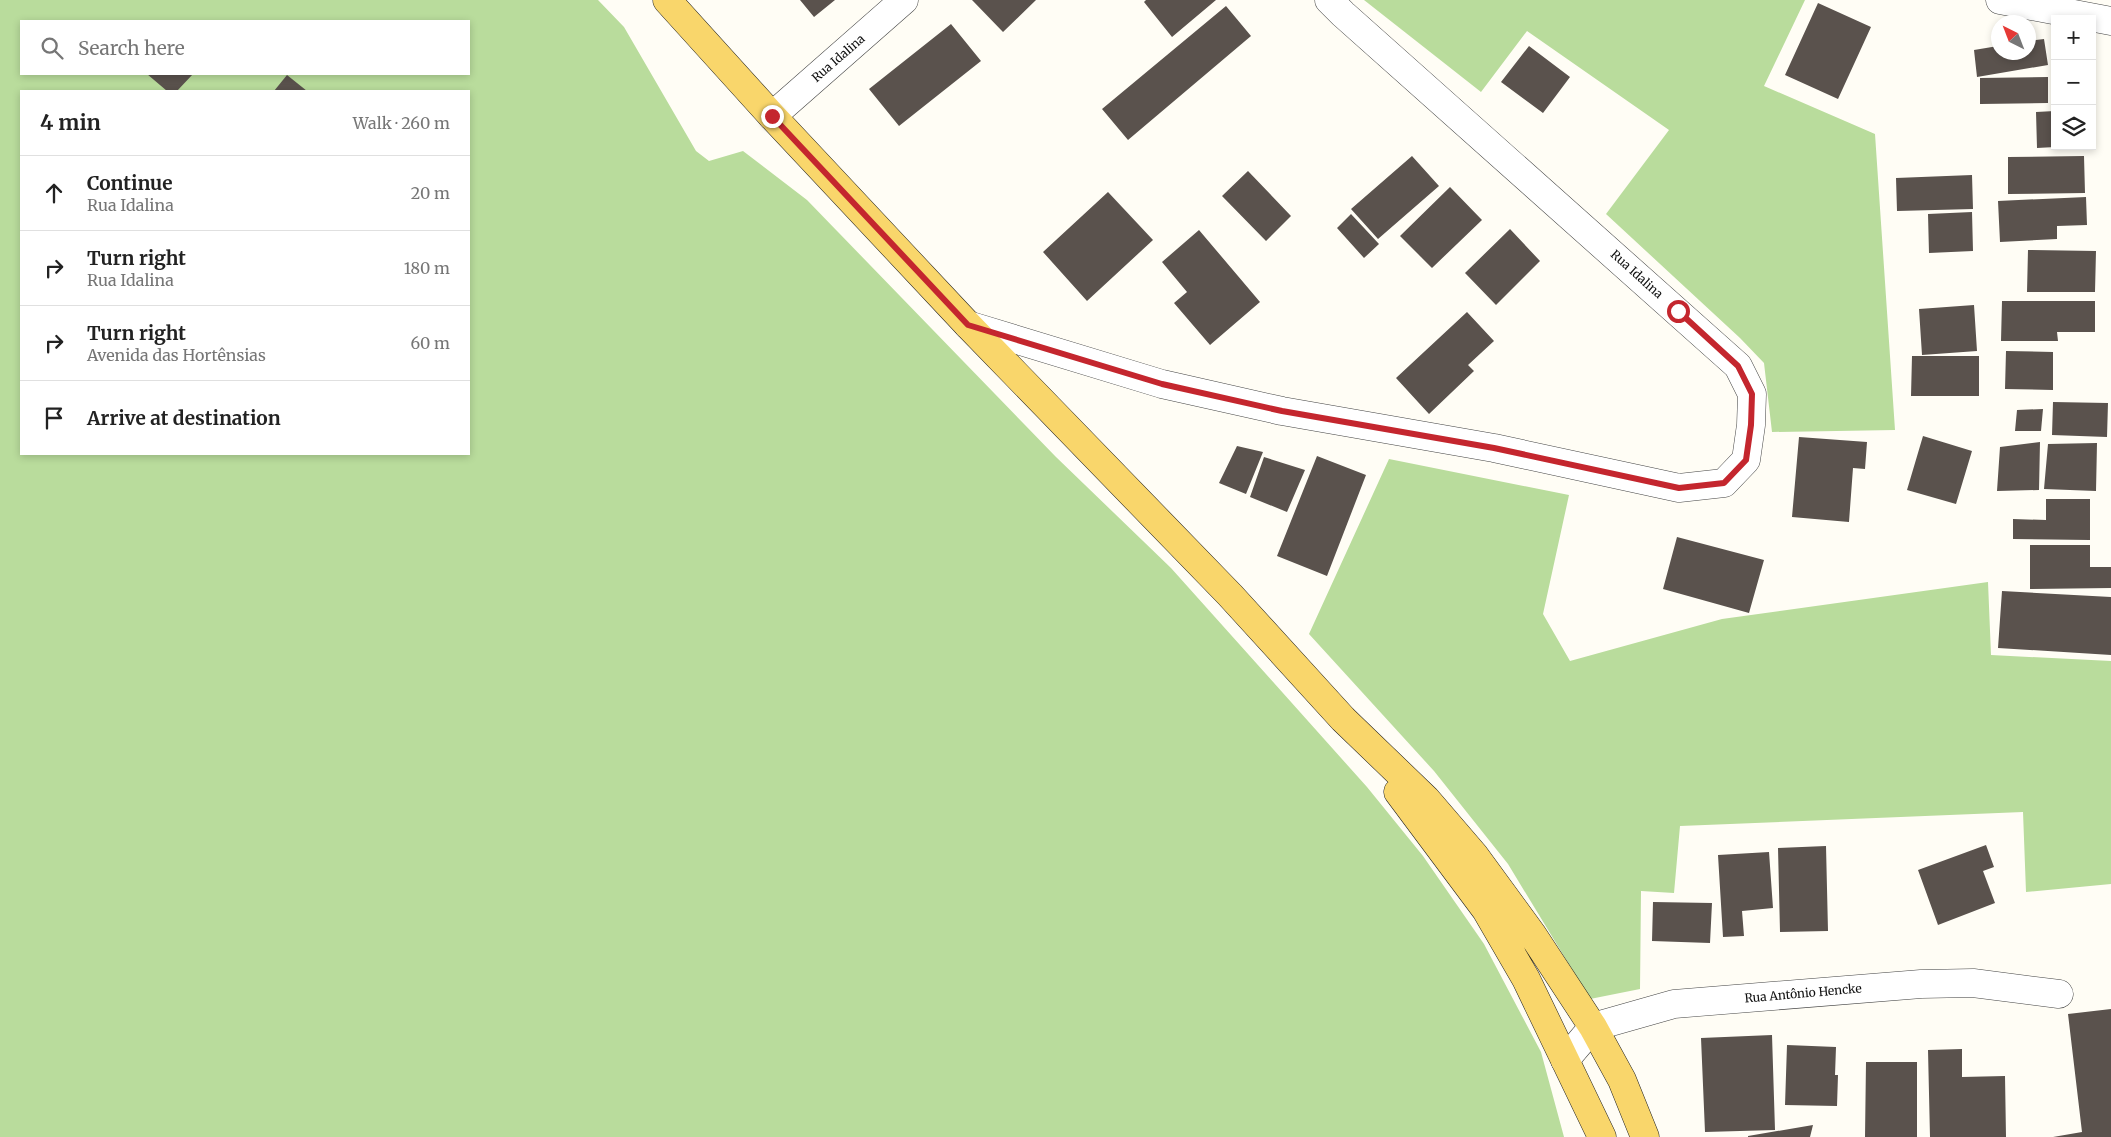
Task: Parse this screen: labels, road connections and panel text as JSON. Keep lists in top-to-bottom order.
{
  "streets": {
    "street": ["Rua Idalina", "Rua Antônio Hencke"]
  },
  "north": "top left",
  "page": {
    "map_buttons": ["+", "−"],
    "search": "Search here",
    "heading": ["4 min", "Walk · 260 m"],
    "list": [
      ["Continue", "Rua Idalina", "20 m"],
      ["Turn right", "Rua Idalina", "180 m"],
      ["Turn right", "Avenida das Hortênsias", "60 m"],
      "Arrive at destination"
    ]
  }
}
